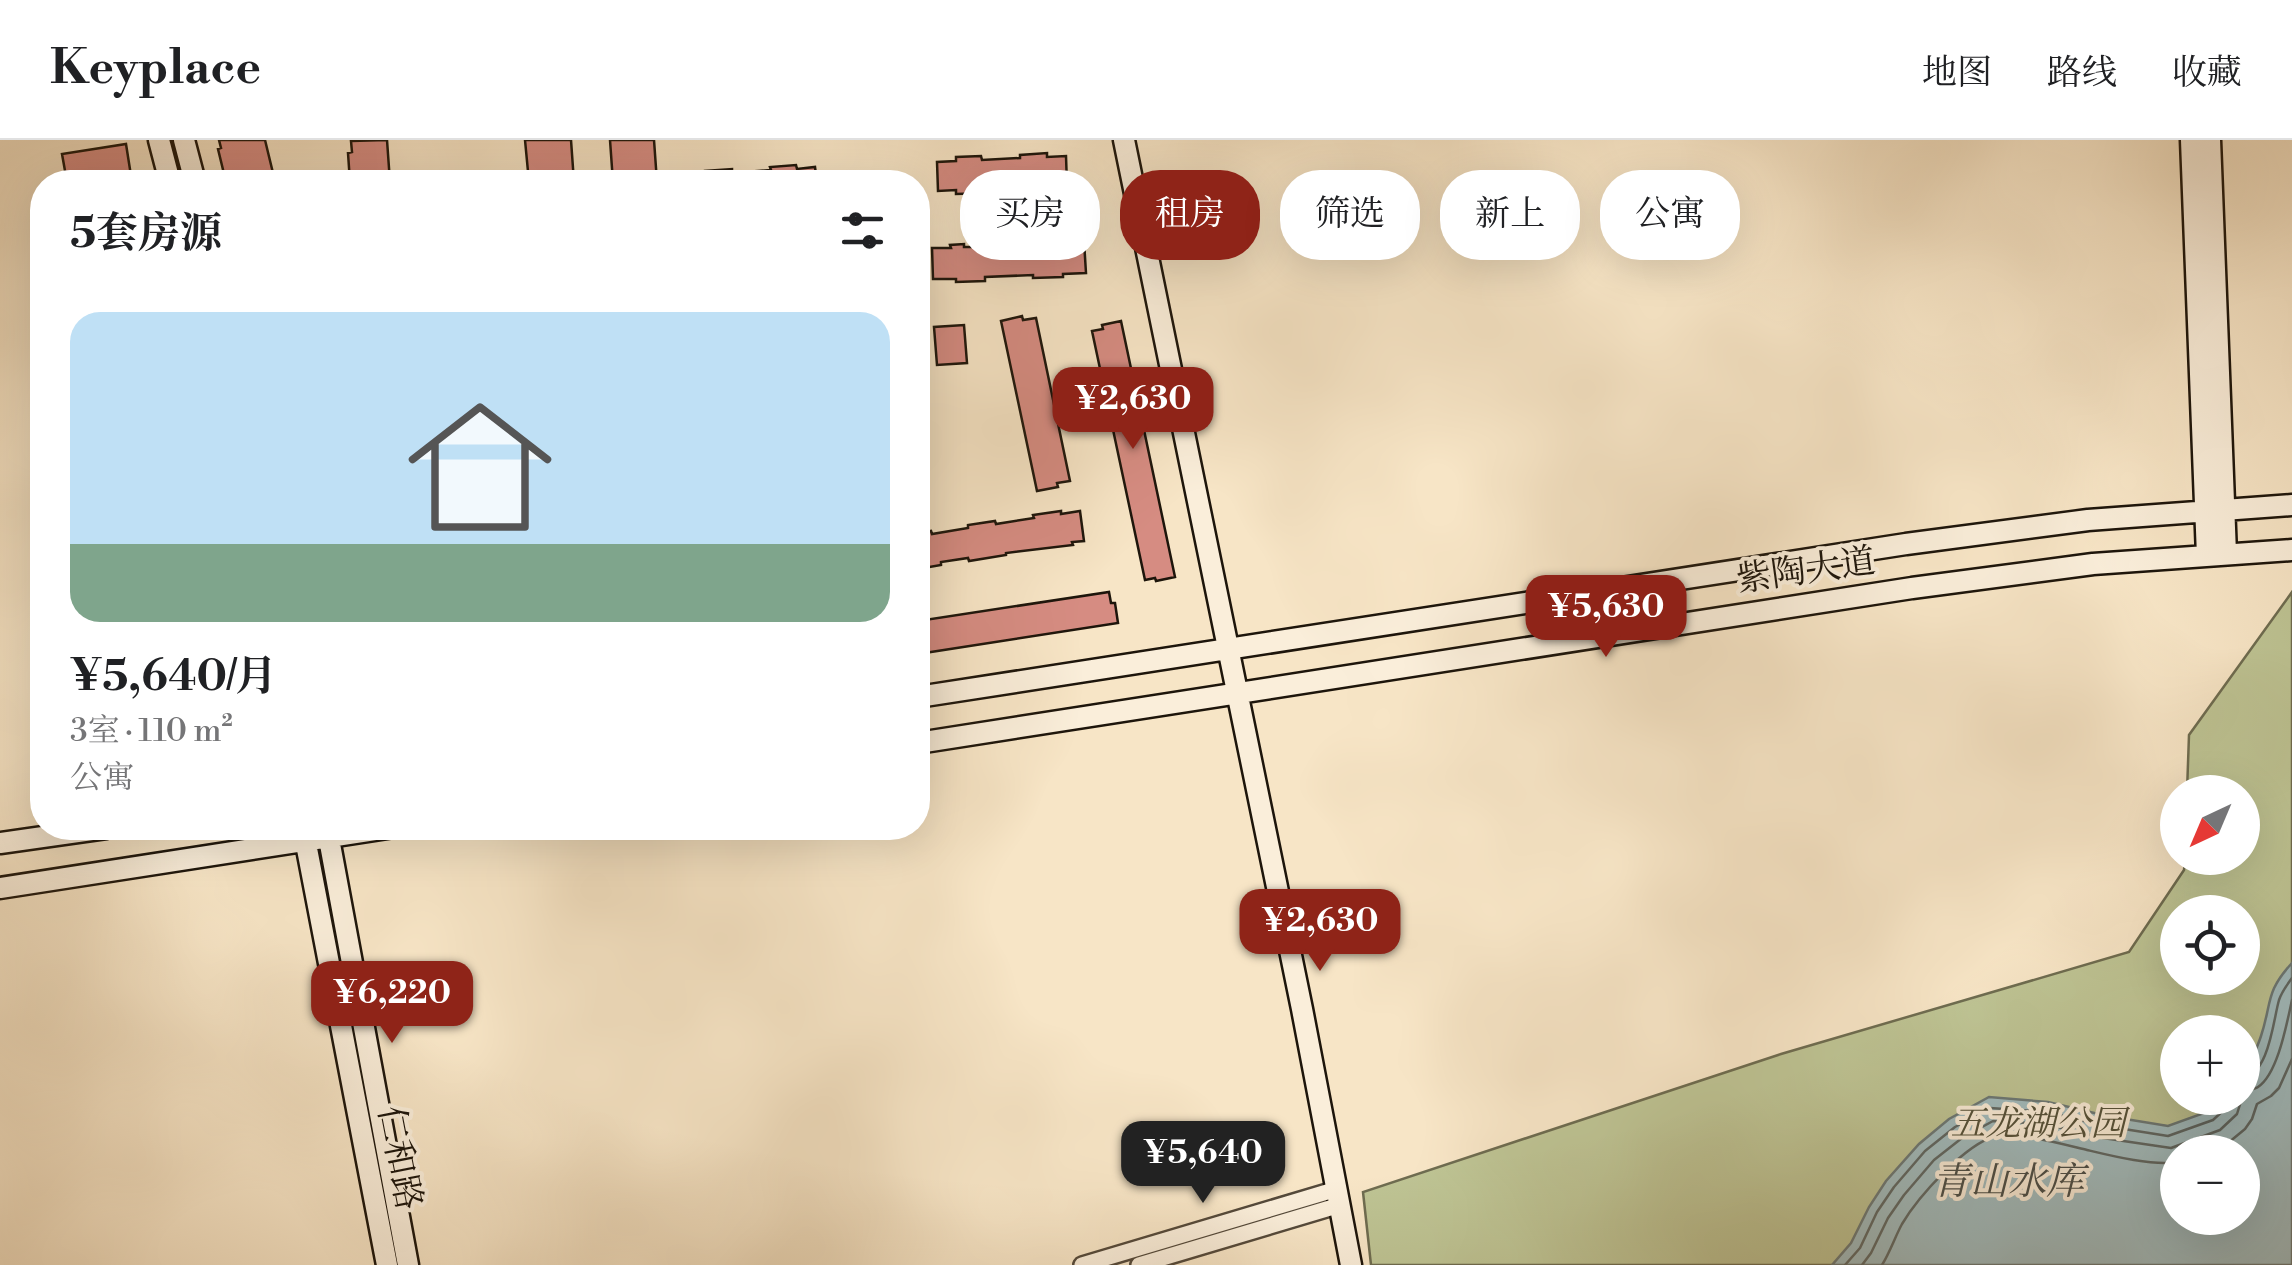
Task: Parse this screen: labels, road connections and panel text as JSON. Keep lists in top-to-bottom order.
{
  "streets": {
    "main road": ["紫陶大道", "仁和路"]
  },
  "water": ["青山水库"],
  "parks": ["五龙湖公园"],
  "north": "bottom left",
  "page": {
    "header": "Keyplace",
    "nav": ["地图", "路线", "收藏"],
    "chip": [
      "买房",
      "租房",
      "筛选",
      "新上",
      "公寓"
    ],
    "heading": "5套房源",
    "list": [
      {
        "name": "¥5,640/月",
        "note": "3室 · 110 m² · 公寓"
      }
    ],
    "price": [
      "¥2,630",
      "¥5,630",
      "¥2,630",
      "¥6,220",
      "¥5,640"
    ],
    "map_buttons": ["+", "−"]
  }
}
